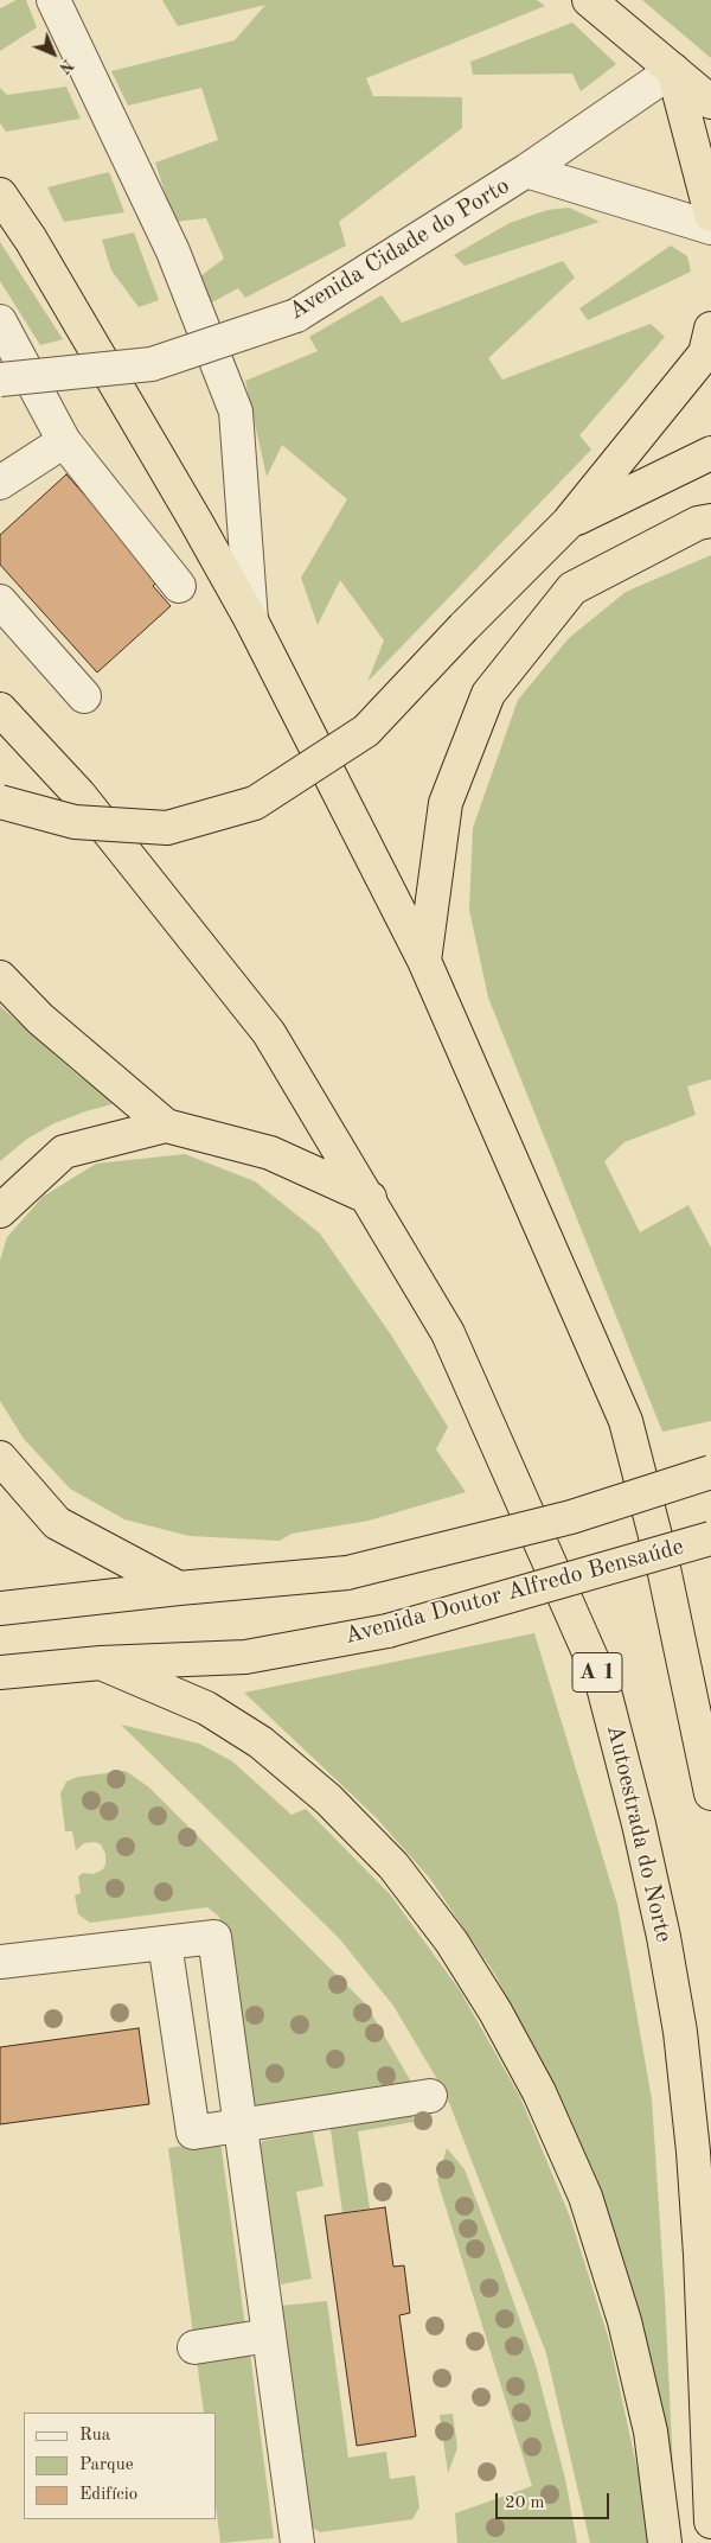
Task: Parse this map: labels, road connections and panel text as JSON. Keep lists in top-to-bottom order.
{
  "streets": {
    "highway": ["Avenida Doutor Alfredo Bensaúde", "A 1", "Autoestrada do Norte"],
    "lane": ["Avenida Cidade do Porto"]
  },
  "legend": ["Rua", "Parque", "Edifício"],
  "scale_bar": "20 m",
  "north": "bottom right"
}
